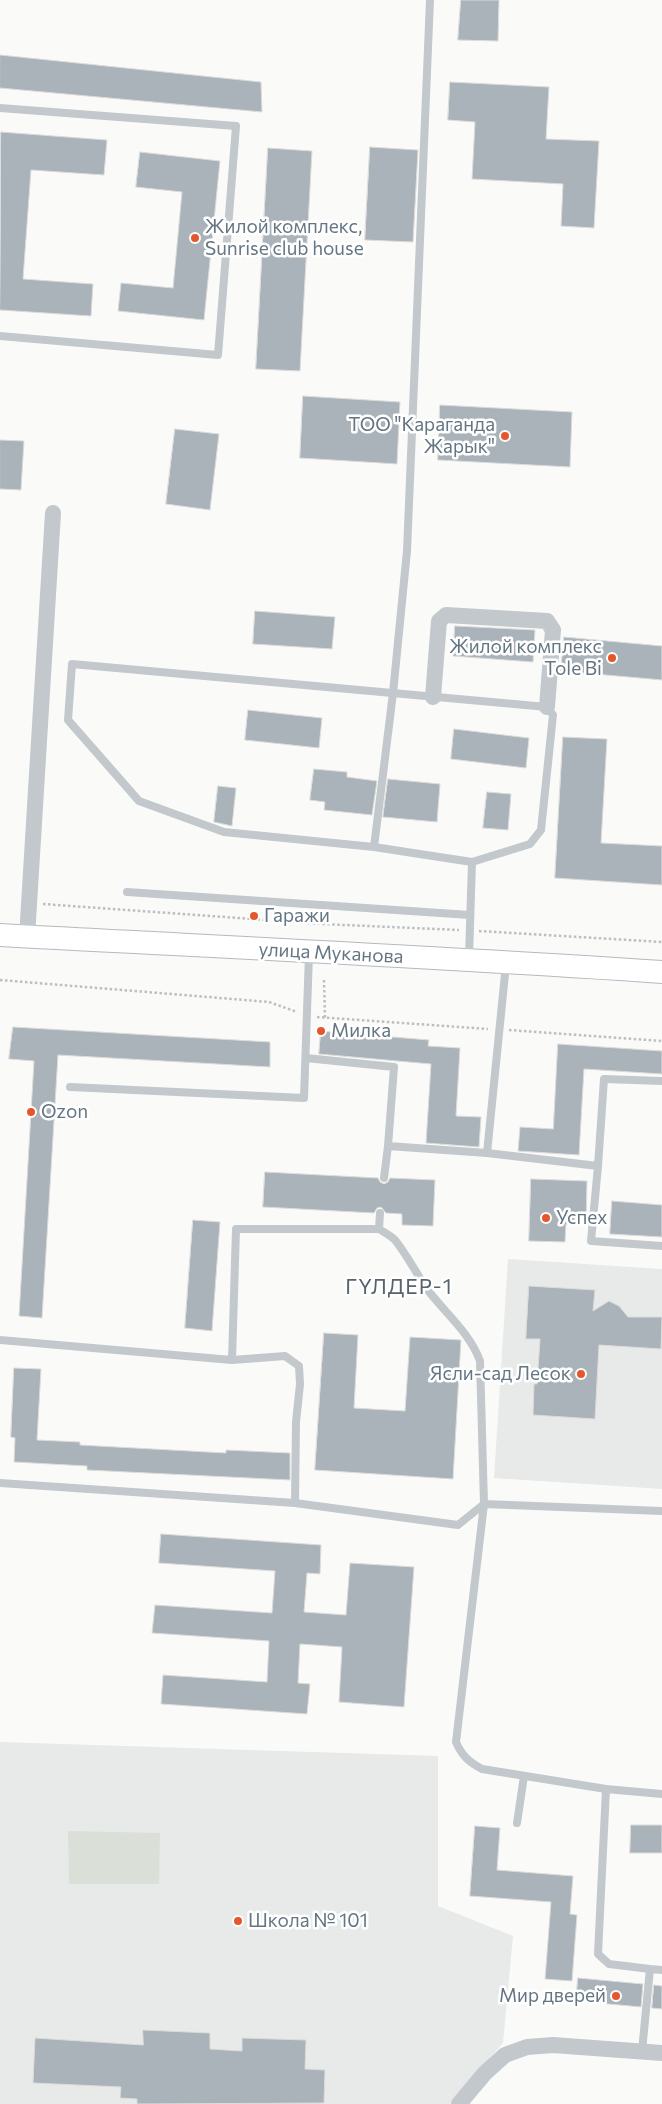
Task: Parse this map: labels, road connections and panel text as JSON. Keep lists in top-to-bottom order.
{
  "streets": {
    "main road": ["улица Муканова"]
  },
  "districts": ["ГҮЛДЕР-1"],
  "places": [
    "Жилой комплекс, Sunrise club house",
    "ТОО \"Караганда Жарык\"",
    "Жилой комплекс Tole Bi",
    "Гаражи",
    "Милка",
    "Ozon",
    "Успех",
    "Ясли-сад Лесок",
    "Школа № 101",
    "Мир дверей"
  ]
}
